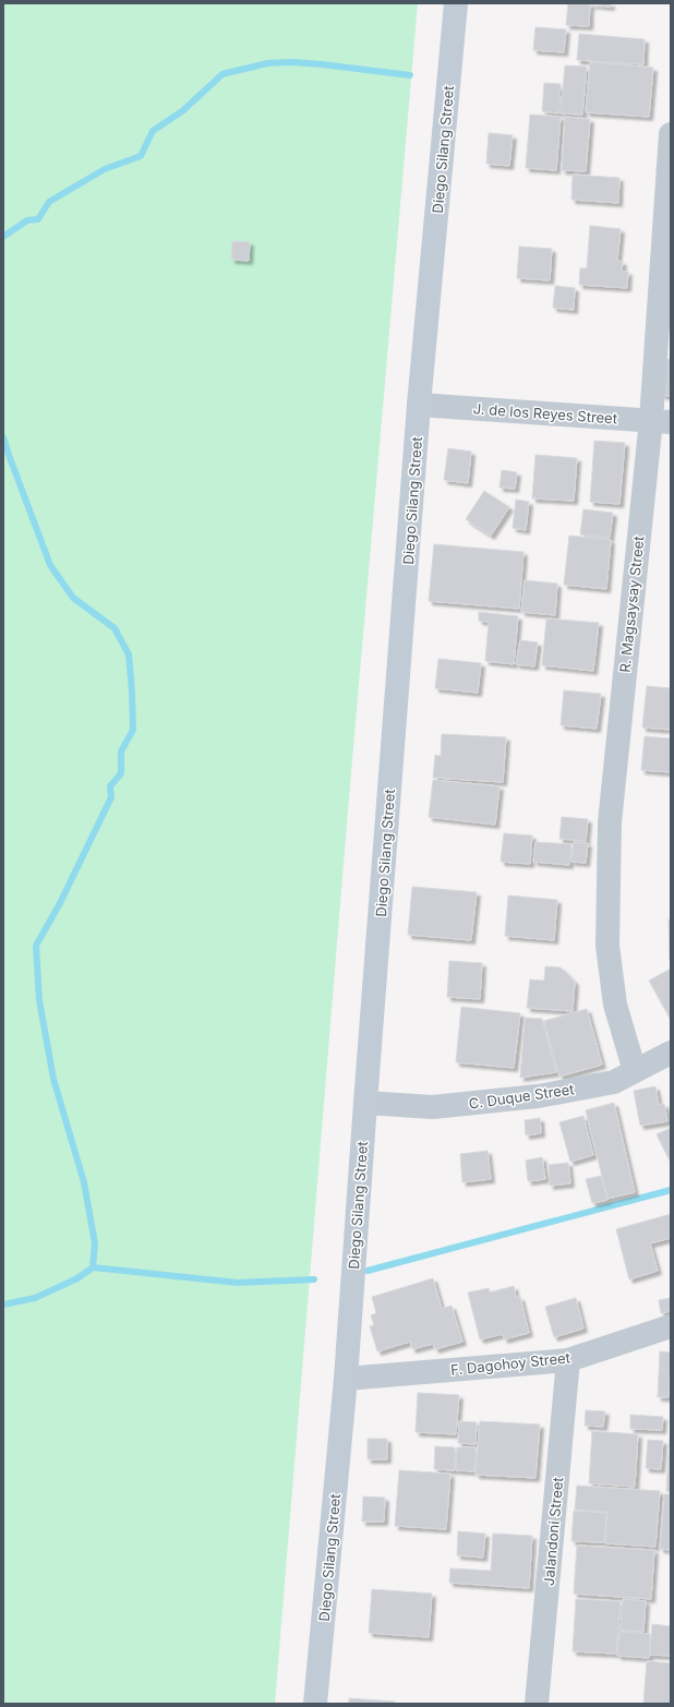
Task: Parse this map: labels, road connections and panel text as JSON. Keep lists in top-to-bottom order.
{
  "streets": {
    "street": [
      "Diego Silang Street",
      "J. de los Reyes Street",
      "R. Magsaysay Street",
      "C. Duque Street",
      "F. Dagohoy Street",
      "Jalandoni Street"
    ]
  },
  "crossings": [
    ["Diego Silang Street", "J. de los Reyes Street"],
    ["Diego Silang Street", "C. Duque Street"],
    ["Diego Silang Street", "F. Dagohoy Street"],
    ["J. de los Reyes Street", "R. Magsaysay Street"],
    ["R. Magsaysay Street", "C. Duque Street"],
    ["F. Dagohoy Street", "Jalandoni Street"]
  ]
}
